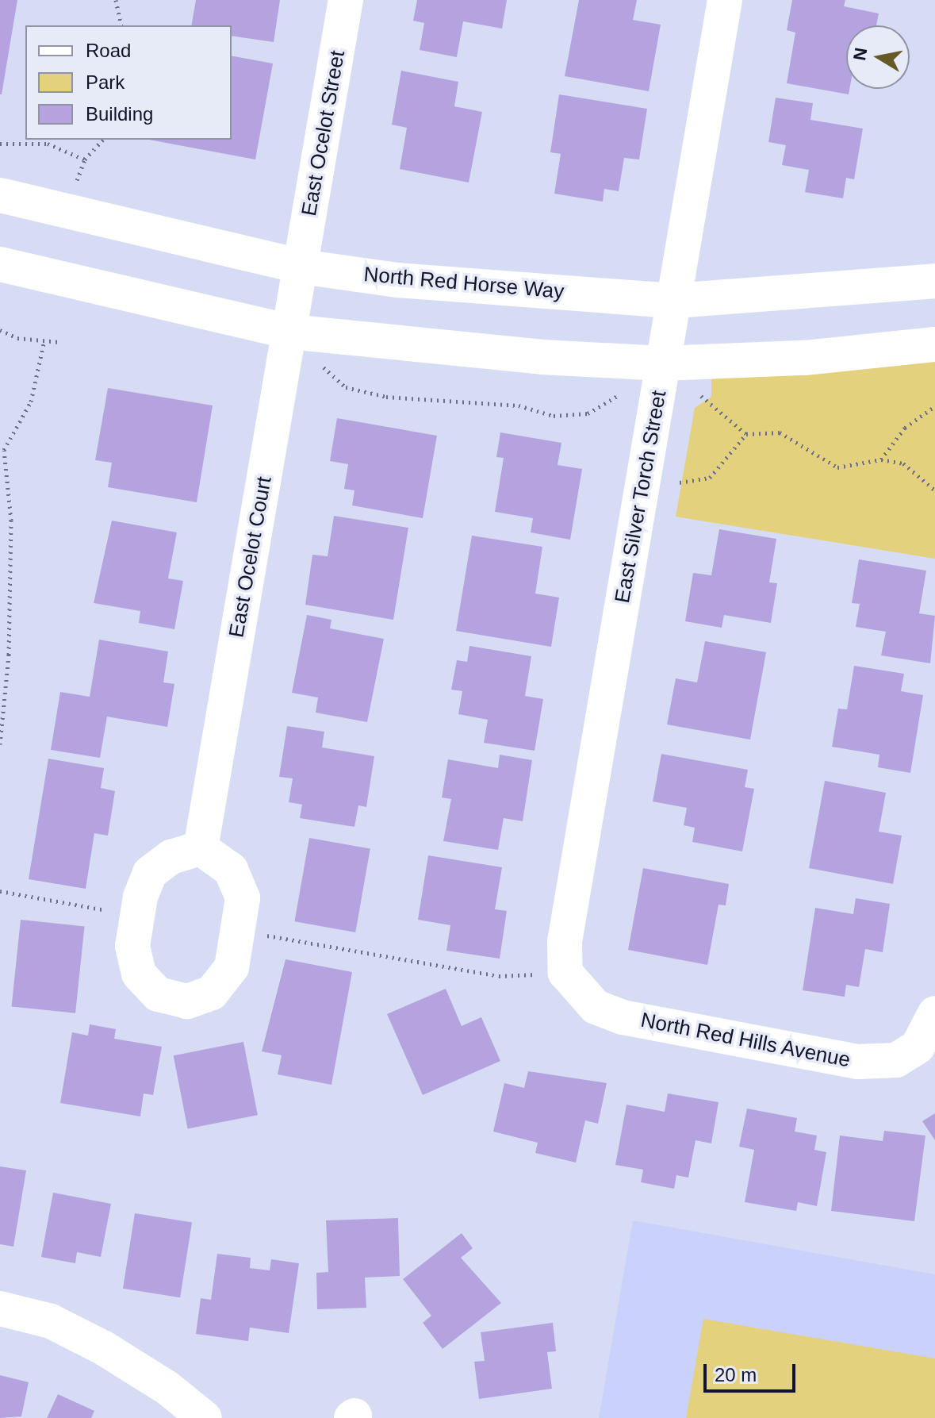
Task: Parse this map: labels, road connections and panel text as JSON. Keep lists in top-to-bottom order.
{
  "streets": {
    "street": [
      "East Ocelot Street",
      "North Red Horse Way",
      "East Silver Torch Street",
      "East Ocelot Court",
      "North Red Hills Avenue"
    ]
  },
  "crossings": [
    ["East Ocelot Street", "North Red Horse Way"],
    ["East Ocelot Street", "East Ocelot Court"],
    ["North Red Horse Way", "East Silver Torch Street"],
    ["North Red Horse Way", "East Ocelot Court"],
    ["East Silver Torch Street", "North Red Hills Avenue"]
  ],
  "legend": ["Road", "Park", "Building"],
  "scale_bar": "20 m",
  "north": "left"
}
